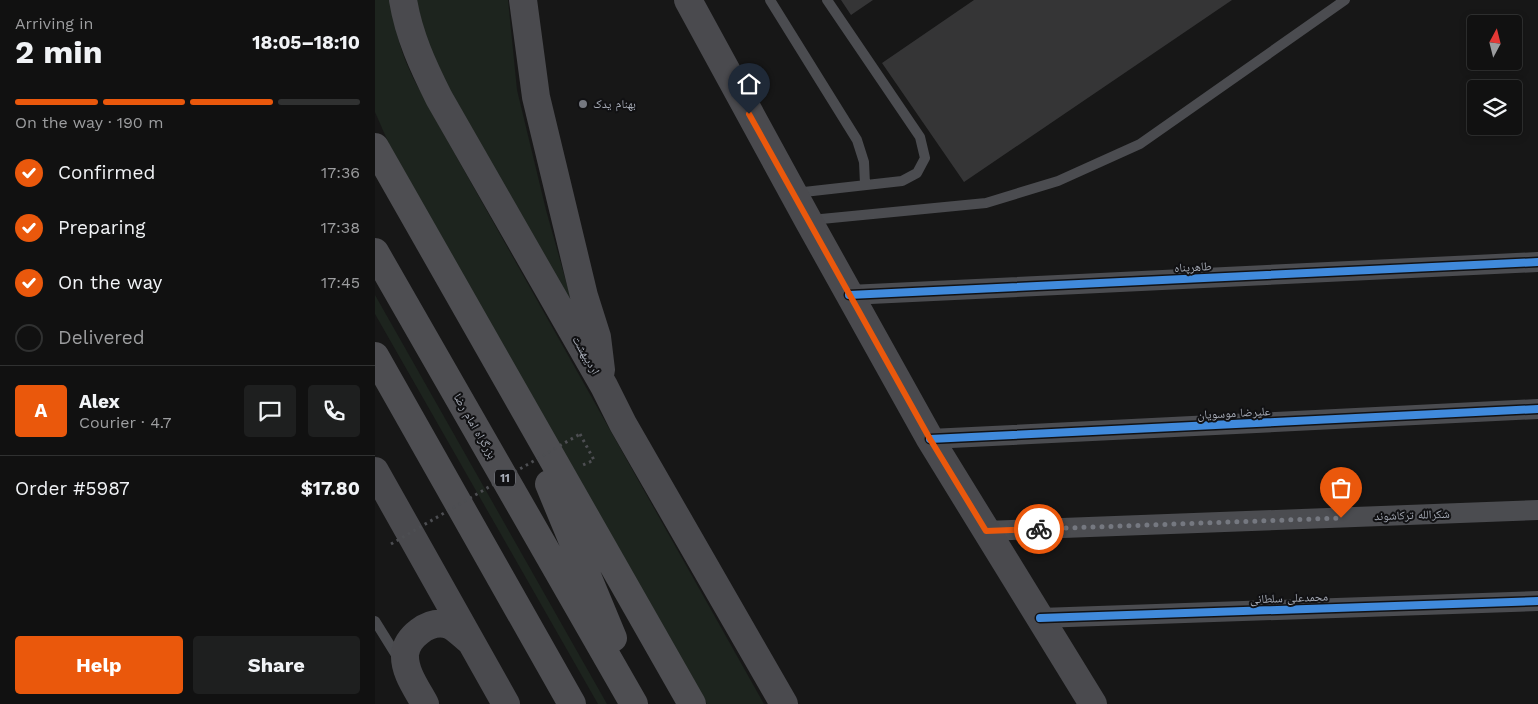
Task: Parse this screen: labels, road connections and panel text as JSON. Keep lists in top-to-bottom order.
{
  "streets": {
    "highway": ["بزرگراه امام رضا", "11"],
    "main road": ["اردیبهشت"],
    "street": [
      "طاهرپناه",
      "علیرضا موسویان",
      "شکرالله ترکاشوند",
      "محمدعلی سلطانی"
    ]
  },
  "places": ["بهنام یدک"],
  "north": "top",
  "page": {
    "heading": ["2 min", "Arriving in", "18:05–18:10"],
    "panel": [
      "Alex",
      "Courier · 4.7",
      "Order #5987",
      "$17.80"
    ],
    "bar": "On the way · 190 m",
    "list": [
      ["Confirmed", "17:36"],
      ["Preparing", "17:38"],
      ["On the way", "17:45"],
      "Delivered"
    ],
    "round": "A",
    "buttons": ["Help", "Share"]
  }
}
